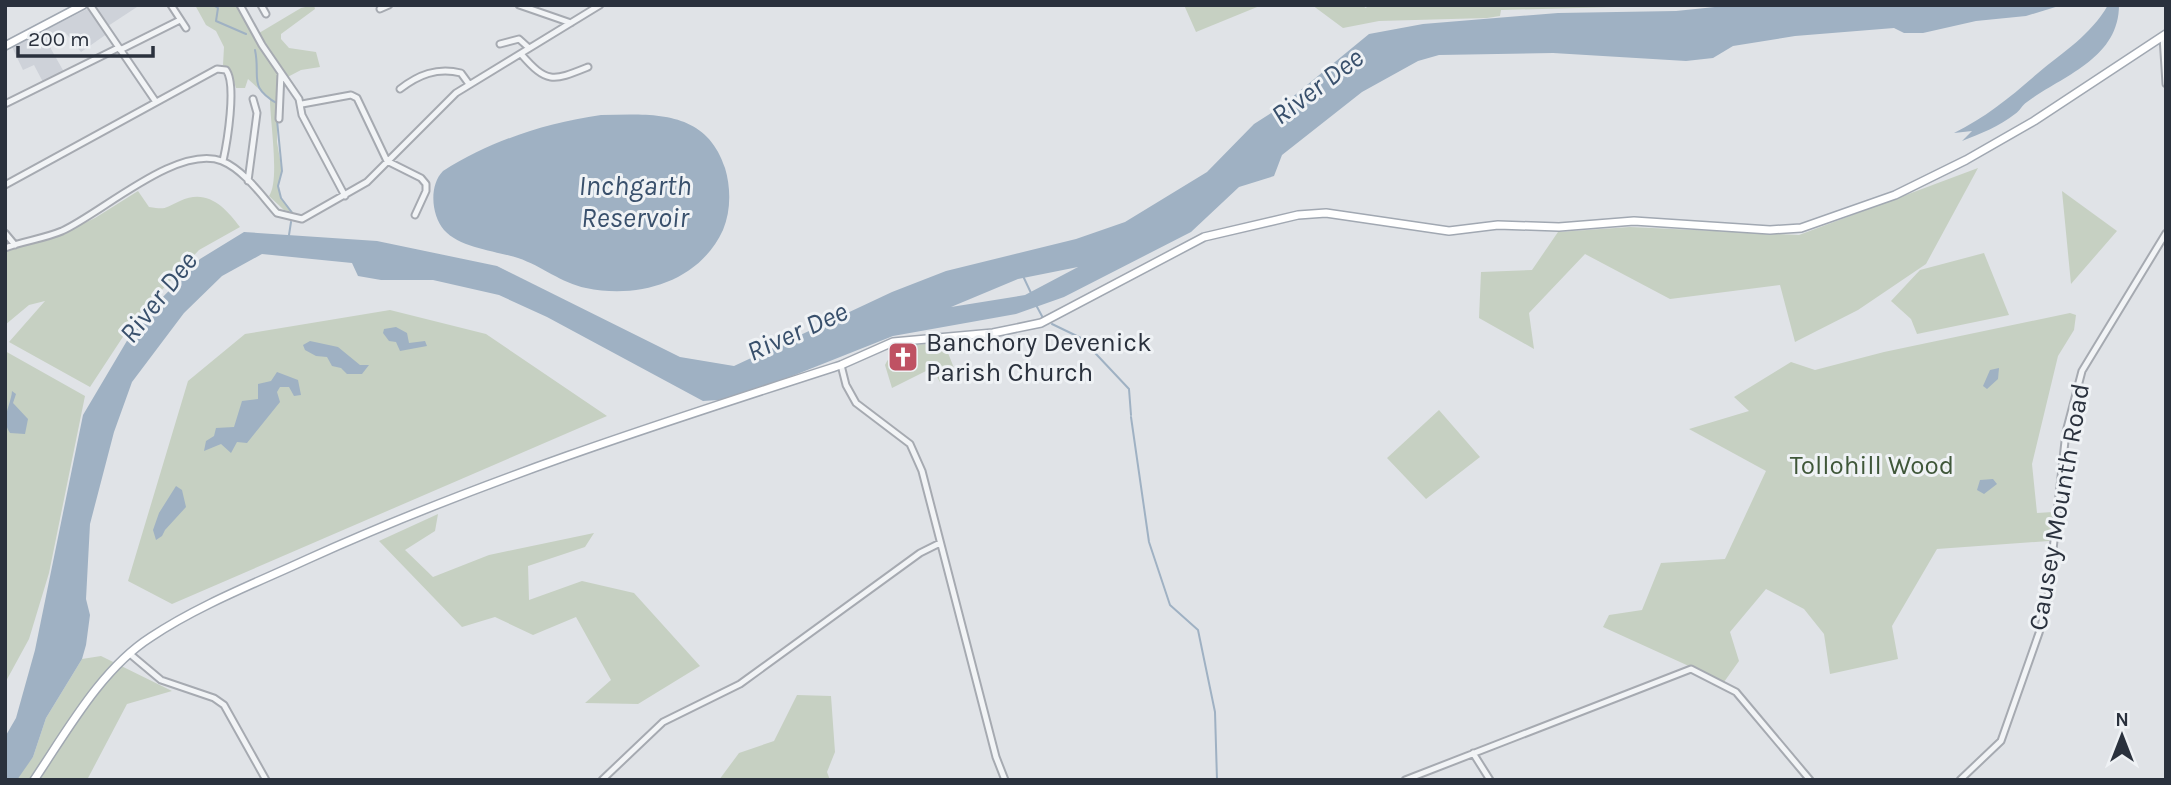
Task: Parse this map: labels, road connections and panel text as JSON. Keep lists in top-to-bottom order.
{
  "streets": {
    "street": ["Causey Mounth Road"]
  },
  "water": ["River Dee", "Inchgarth Reservoir"],
  "parks": ["Tollohill Wood"],
  "places": {
    "church": ["Banchory Devenick Parish Church"]
  },
  "scale_bar": "200 m",
  "north": "top"
}
